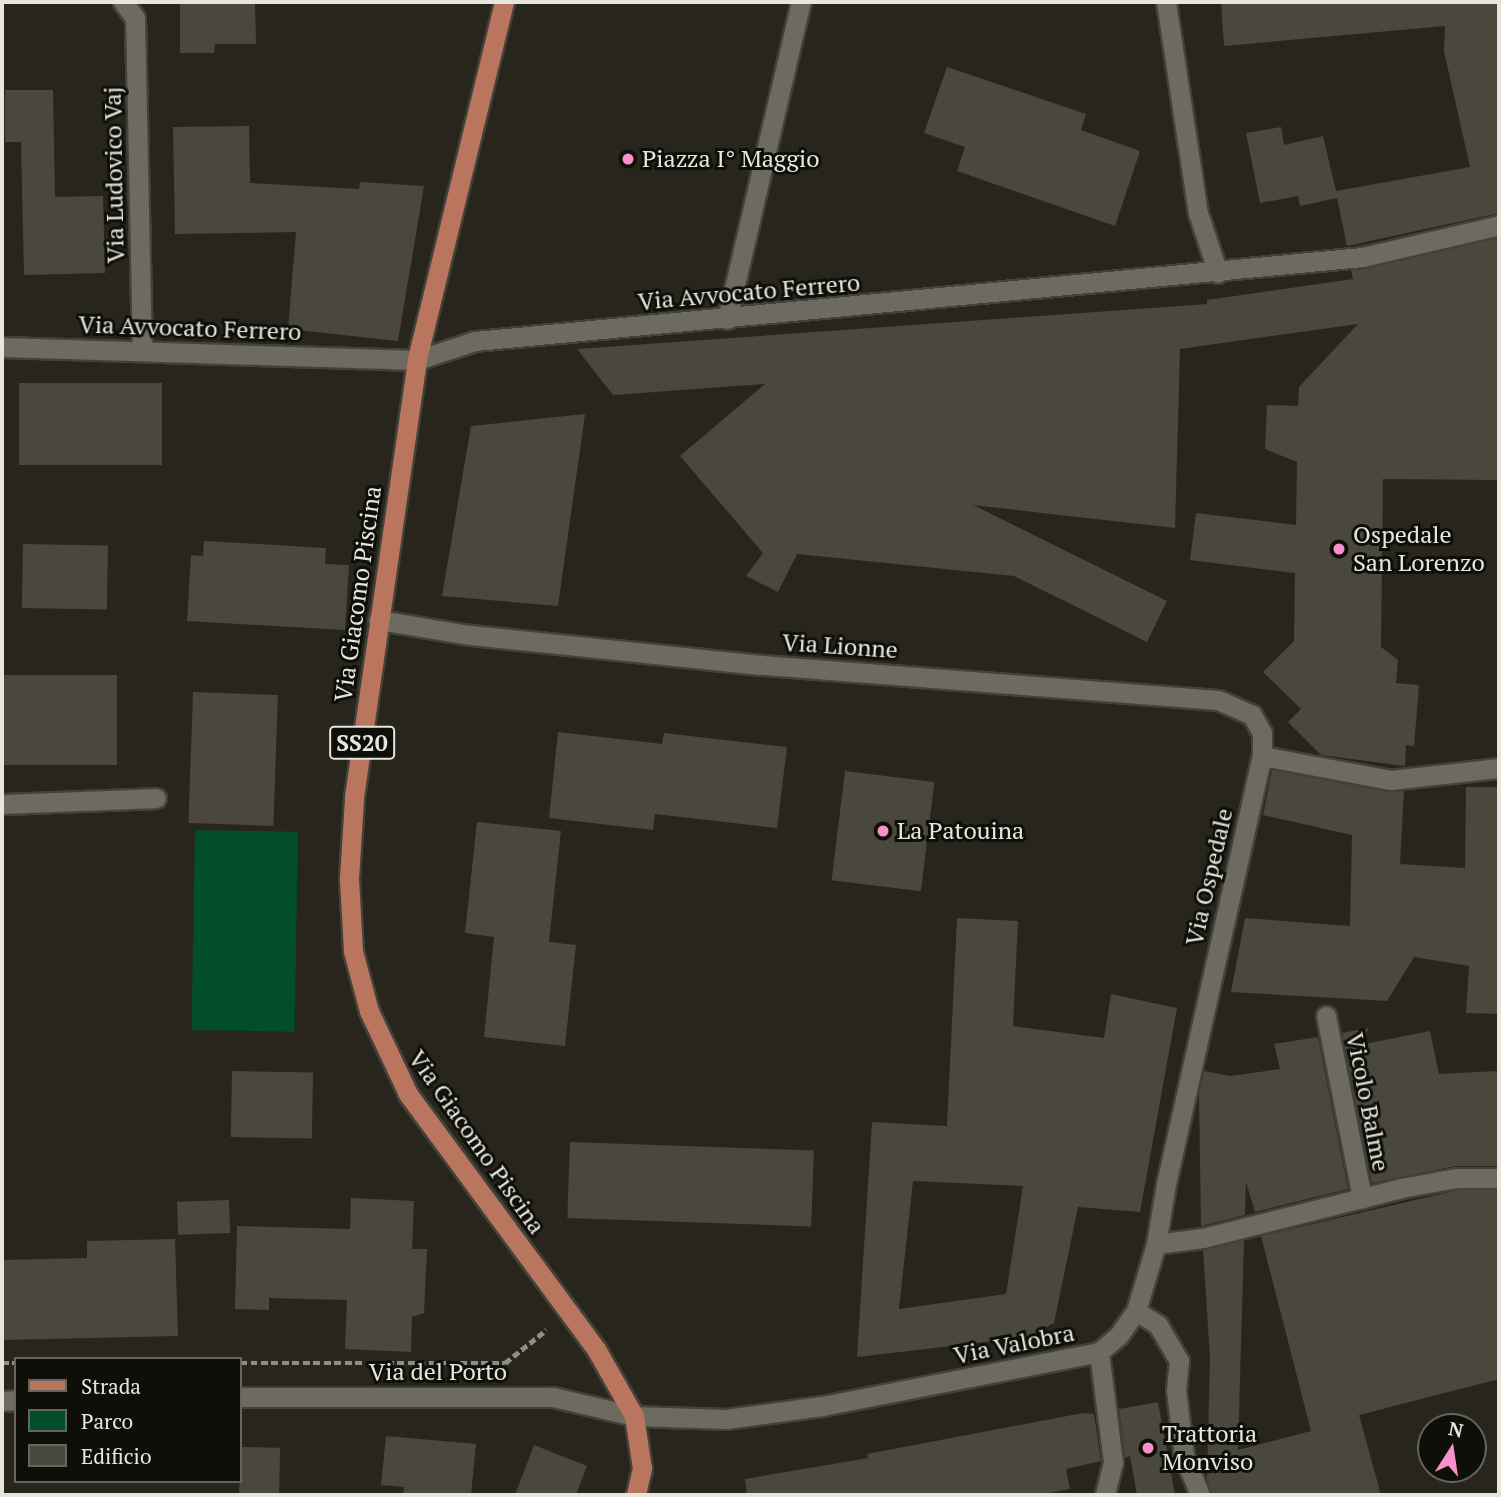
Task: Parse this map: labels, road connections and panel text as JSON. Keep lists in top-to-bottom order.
{
  "streets": {
    "main road": ["Via Giacomo Piscina", "SS20"],
    "street": [
      "Via Ludovico Vaj",
      "Via Avvocato Ferrero",
      "Via Lionne",
      "Via Ospedale",
      "Vicolo Balme",
      "Via Valobra",
      "Via del Porto"
    ]
  },
  "crossings": [
    ["Via Ludovico Vaj", "Via Avvocato Ferrero"],
    ["Via Avvocato Ferrero", "Via Giacomo Piscina"],
    ["Via Giacomo Piscina", "Via Lionne"],
    ["Via Giacomo Piscina", "SS20"],
    ["Via Giacomo Piscina", "Via Valobra"],
    ["Via Giacomo Piscina", "Via del Porto"],
    ["Via Lionne", "Via Ospedale"],
    ["SS20", "Via Valobra"],
    ["SS20", "Via del Porto"],
    ["Via Ospedale", "Via Valobra"],
    ["Via Valobra", "Via del Porto"]
  ],
  "places": [
    "Piazza I° Maggio",
    "Ospedale San Lorenzo",
    "La Patouina",
    "Trattoria Monviso"
  ],
  "legend": ["Strada", "Parco", "Edificio"],
  "north": "top"
}
